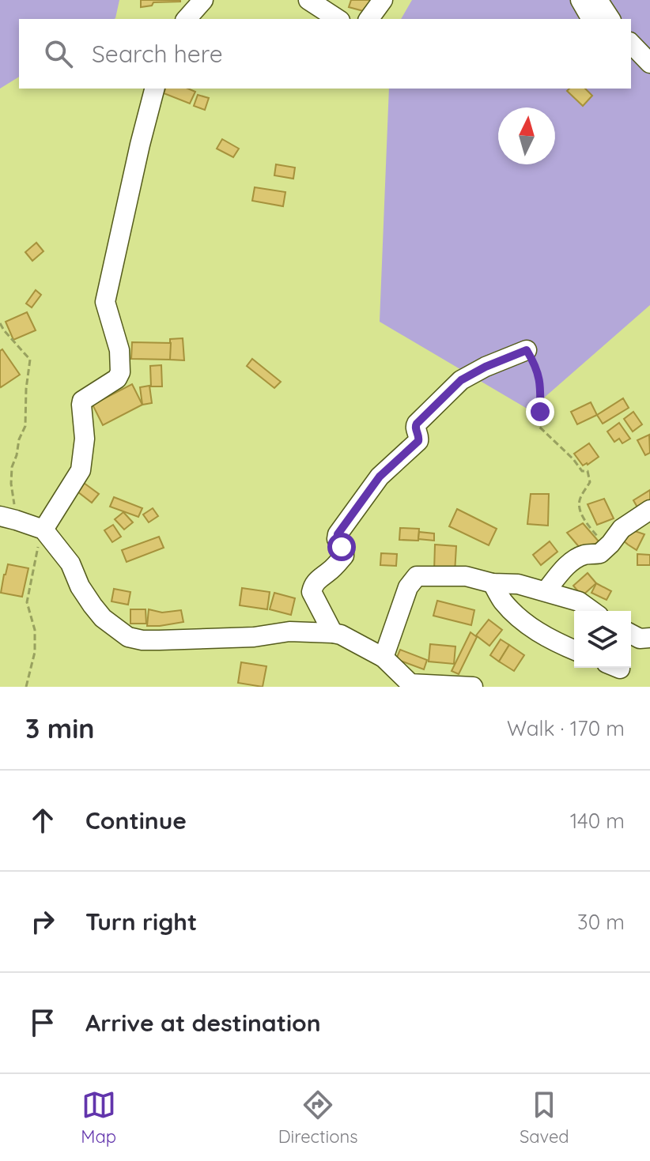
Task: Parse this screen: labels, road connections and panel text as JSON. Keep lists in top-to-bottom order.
{
  "north": "top",
  "page": {
    "search": "Search here",
    "heading": ["3 min", "Walk · 170 m"],
    "list": [
      ["Continue", "140 m"],
      ["Turn right", "30 m"],
      "Arrive at destination"
    ],
    "nav": ["Map", "Directions", "Saved"]
  }
}
